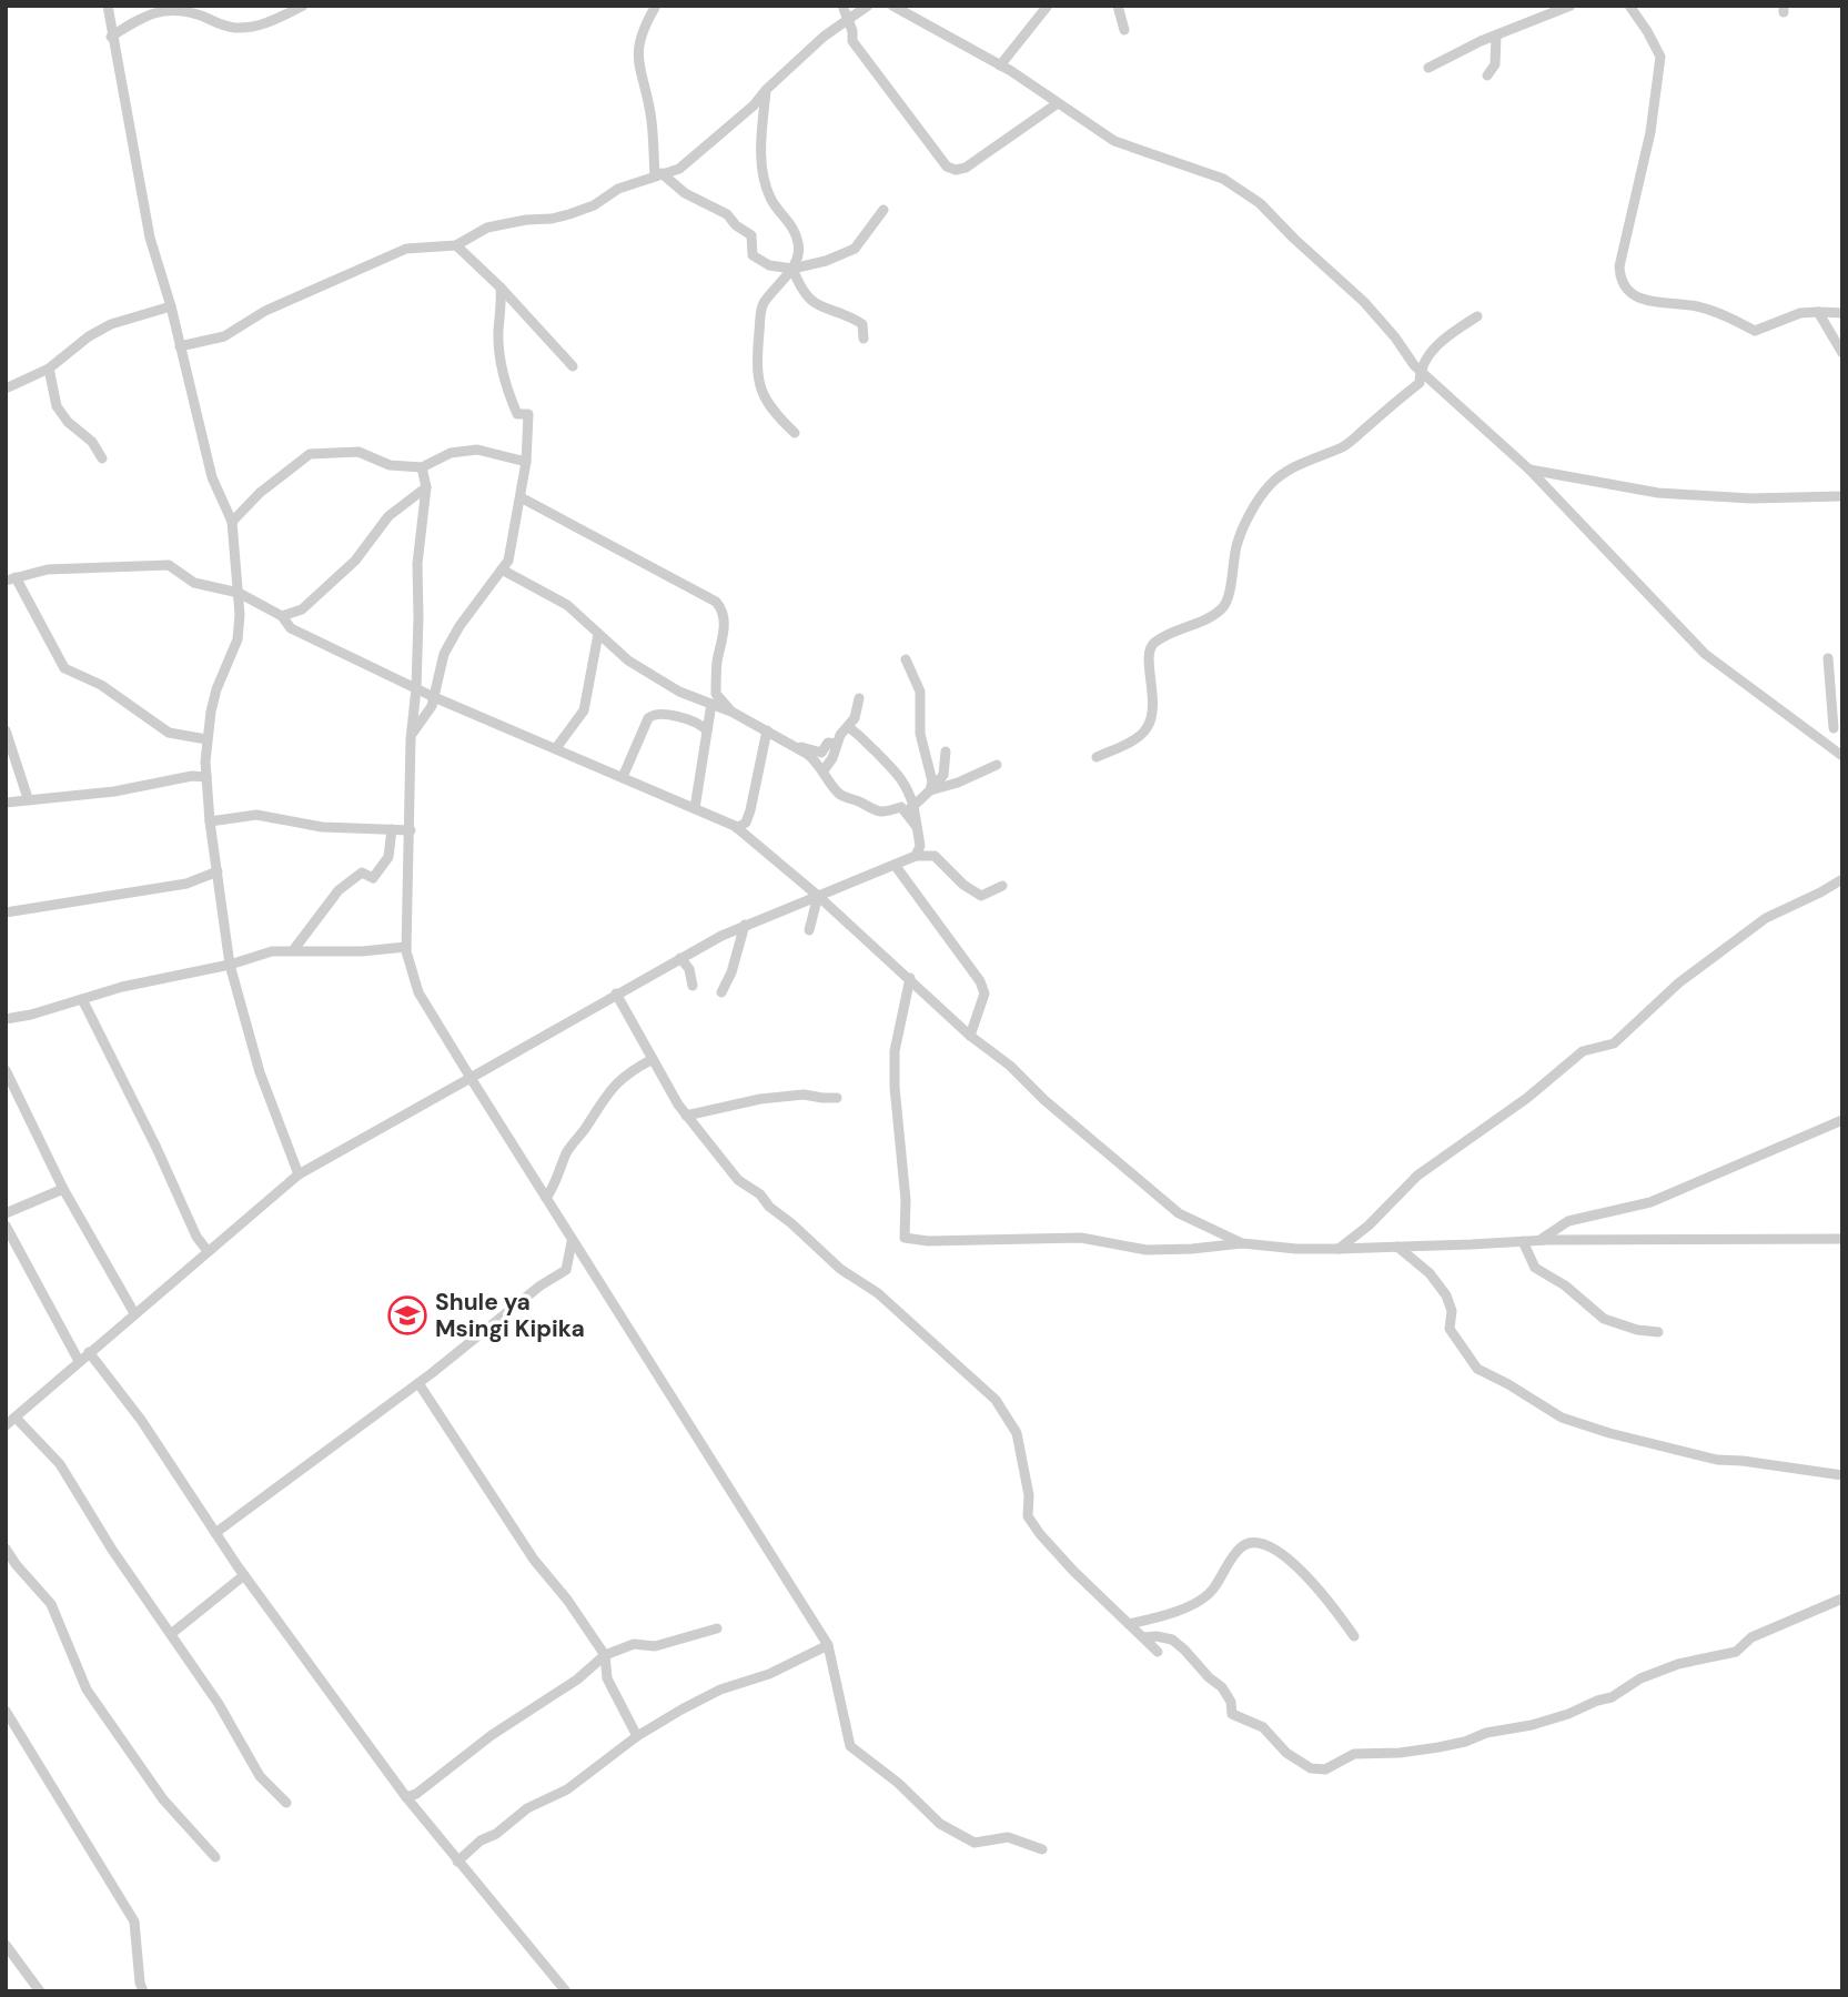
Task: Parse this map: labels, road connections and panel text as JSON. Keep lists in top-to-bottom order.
{
  "places": {
    "school or university": ["Shule ya Msingi Kipika"]
  }
}
